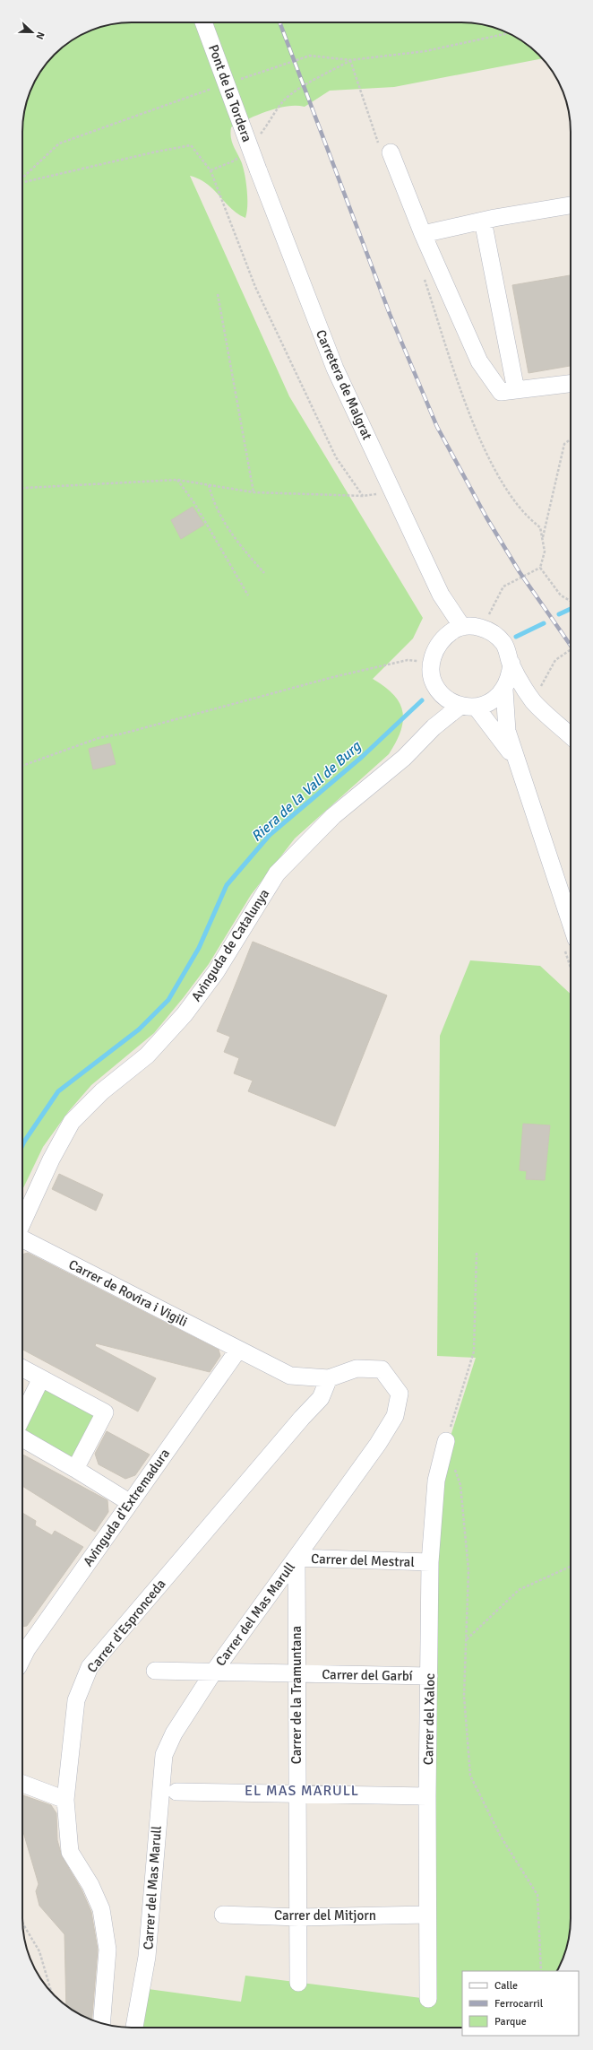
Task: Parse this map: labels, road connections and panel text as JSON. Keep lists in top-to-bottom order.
{
  "streets": {
    "street": [
      "Pont de la Tordera",
      "Carretera de Malgrat",
      "Avinguda de Catalunya",
      "Carrer de Rovira i Vigili",
      "Avinguda d'Extremadura",
      "Carrer del Mestral",
      "Carrer del Mas Marull",
      "Carrer d'Espronceda",
      "Carrer del Garbí",
      "Carrer de la Tramuntana",
      "Carrer del Xaloc",
      "Carrer del Mitjorn"
    ]
  },
  "crossings": [
    ["Pont de la Tordera", "Carretera de Malgrat"],
    ["Carretera de Malgrat", "Avinguda de Catalunya"],
    ["Carrer de Rovira i Vigili", "Avinguda d'Extremadura"],
    ["Carrer de Rovira i Vigili", "Carrer del Mas Marull"],
    ["Avinguda d'Extremadura", "Carrer del Mas Marull"],
    ["Carrer del Mestral", "Carrer del Mas Marull"],
    ["Carrer del Mestral", "Carrer de la Tramuntana"],
    ["Carrer del Mestral", "Carrer del Xaloc"],
    ["Carrer del Mas Marull", "Carrer d'Espronceda"],
    ["Carrer del Mas Marull", "Carrer del Garbí"],
    ["Carrer del Mas Marull", "Carrer de la Tramuntana"],
    ["Carrer del Garbí", "Carrer de la Tramuntana"],
    ["Carrer del Garbí", "Carrer del Xaloc"],
    ["Carrer de la Tramuntana", "Carrer del Mitjorn"],
    ["Carrer del Xaloc", "Carrer del Mitjorn"]
  ],
  "districts": ["EL MAS MARULL"],
  "water": ["Riera de la Vall de Burg"],
  "legend": ["Calle", "Ferrocarril", "Parque"],
  "north": "right"
}
